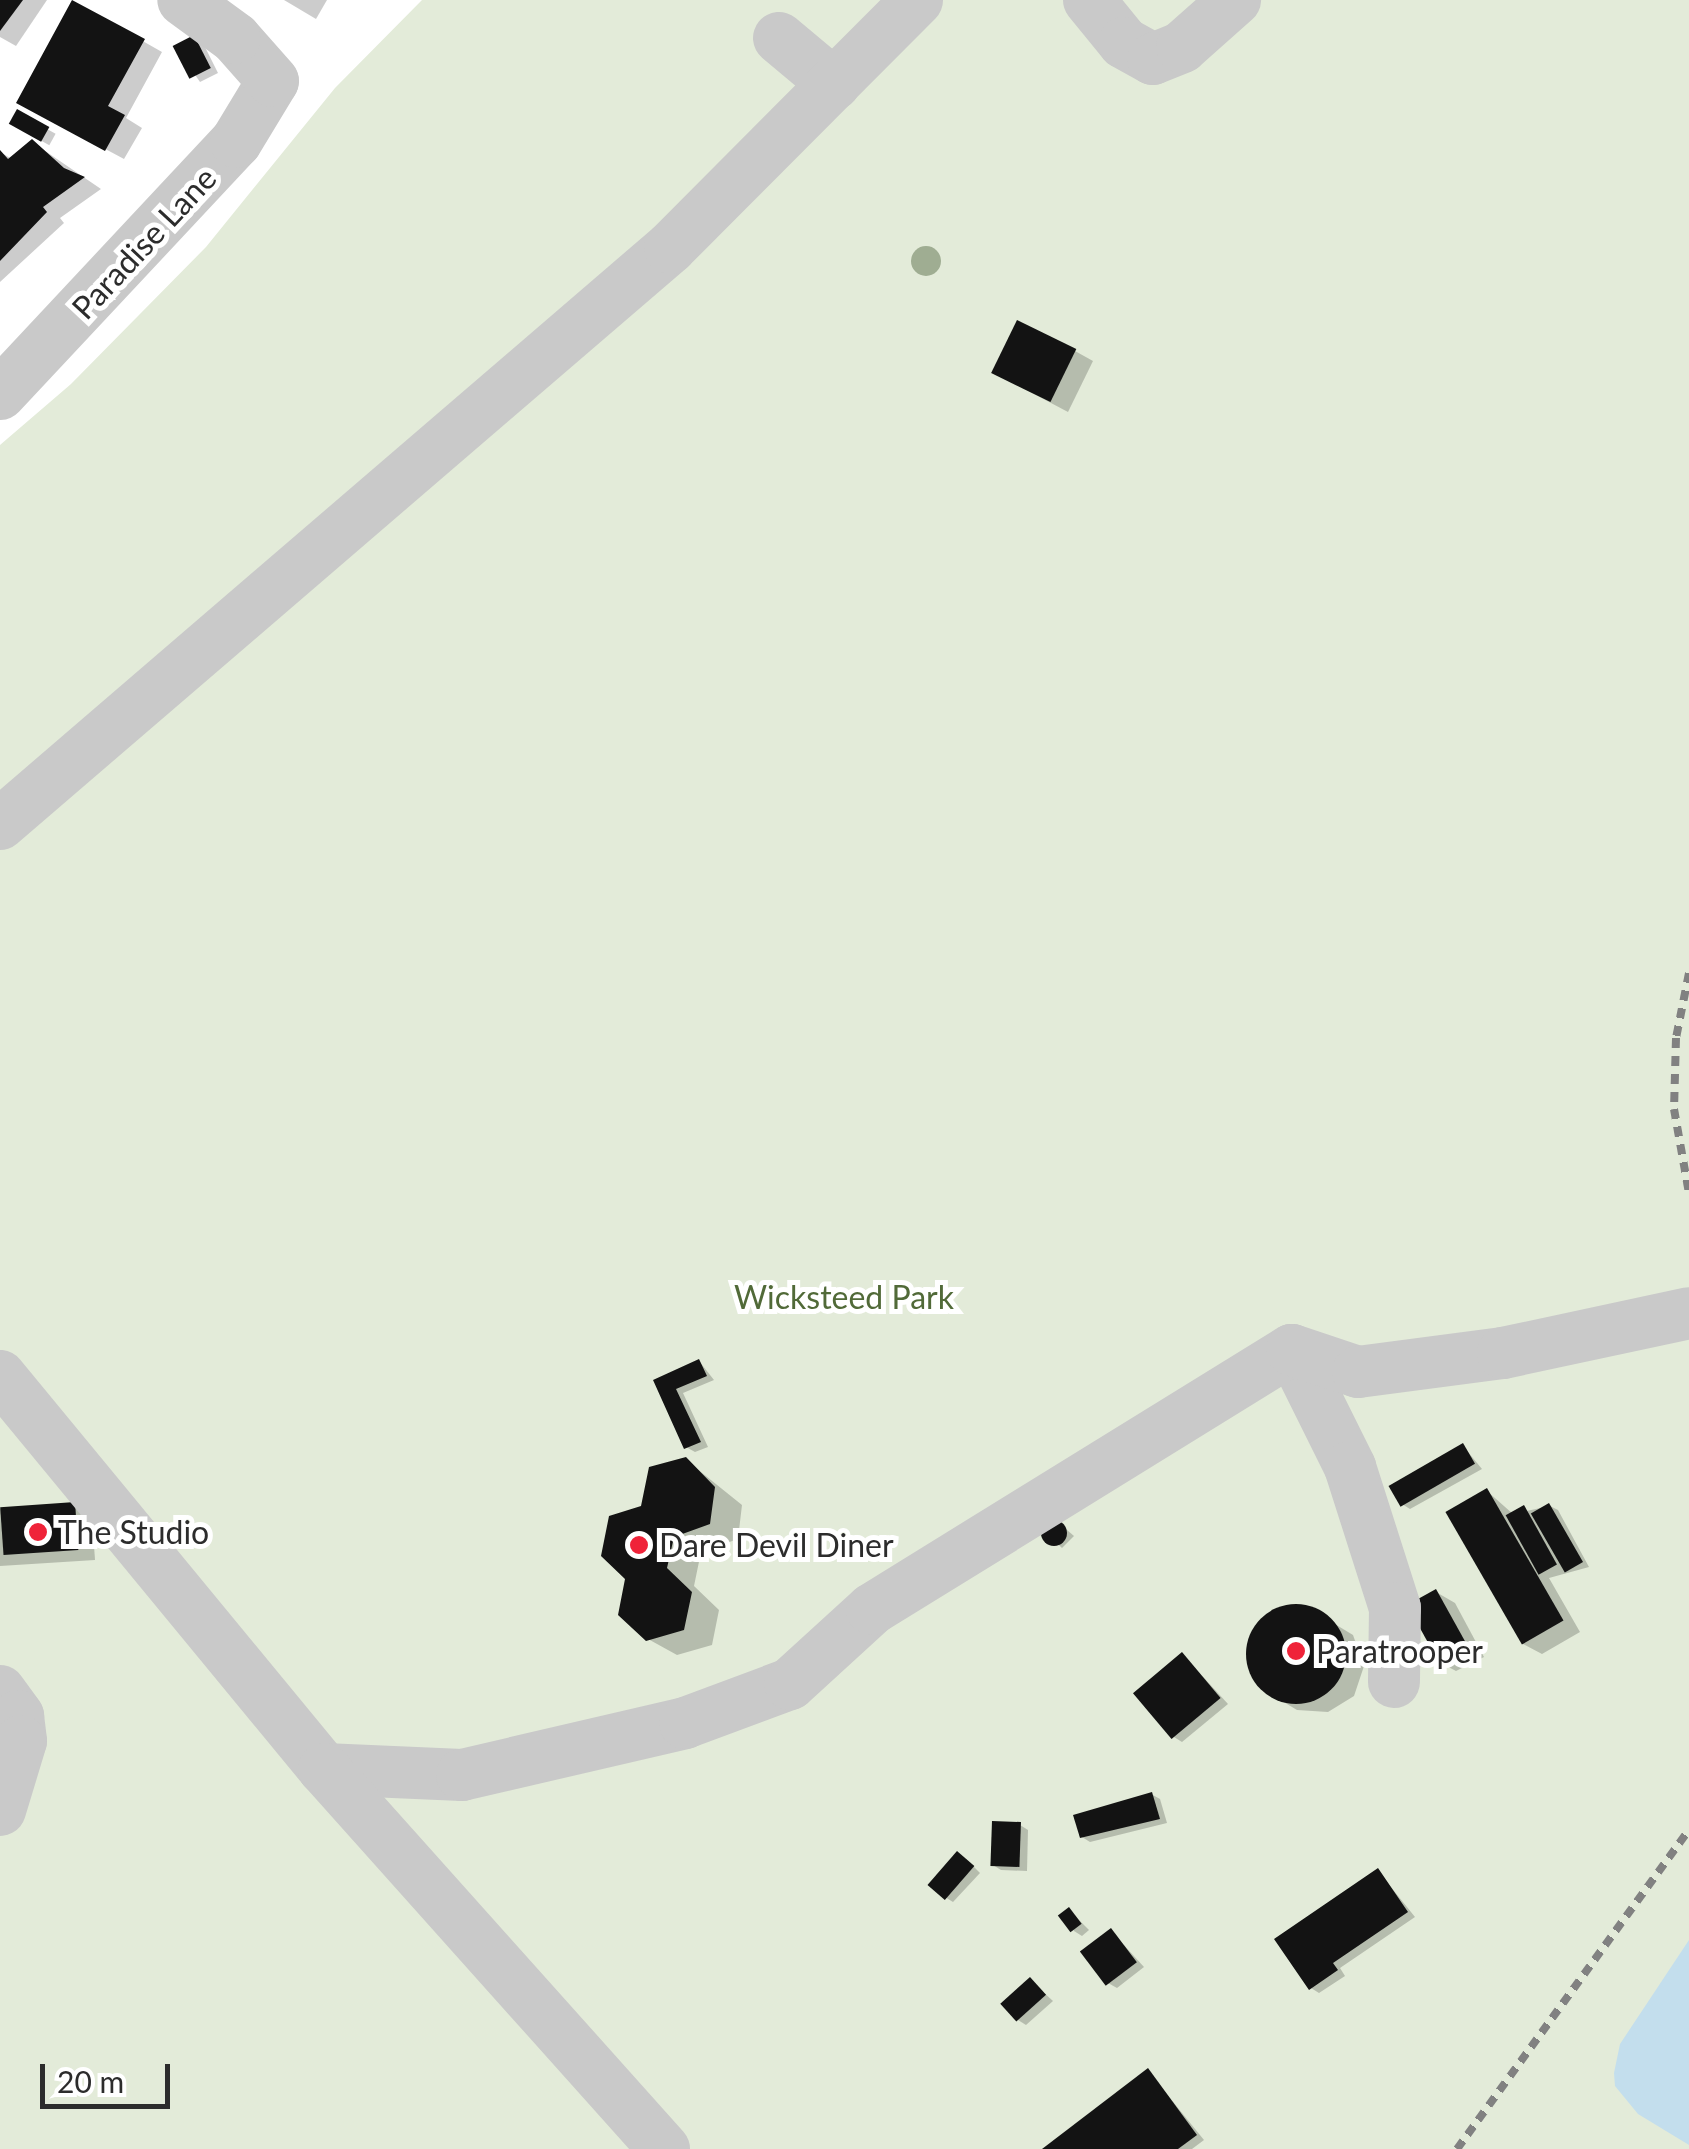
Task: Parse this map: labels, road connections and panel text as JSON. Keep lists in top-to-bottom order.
{
  "streets": {
    "street": ["Paradise Lane"]
  },
  "parks": ["Wicksteed Park"],
  "places": ["The Studio", "Dare Devil Diner", "Paratrooper"],
  "scale_bar": "20 m"
}
